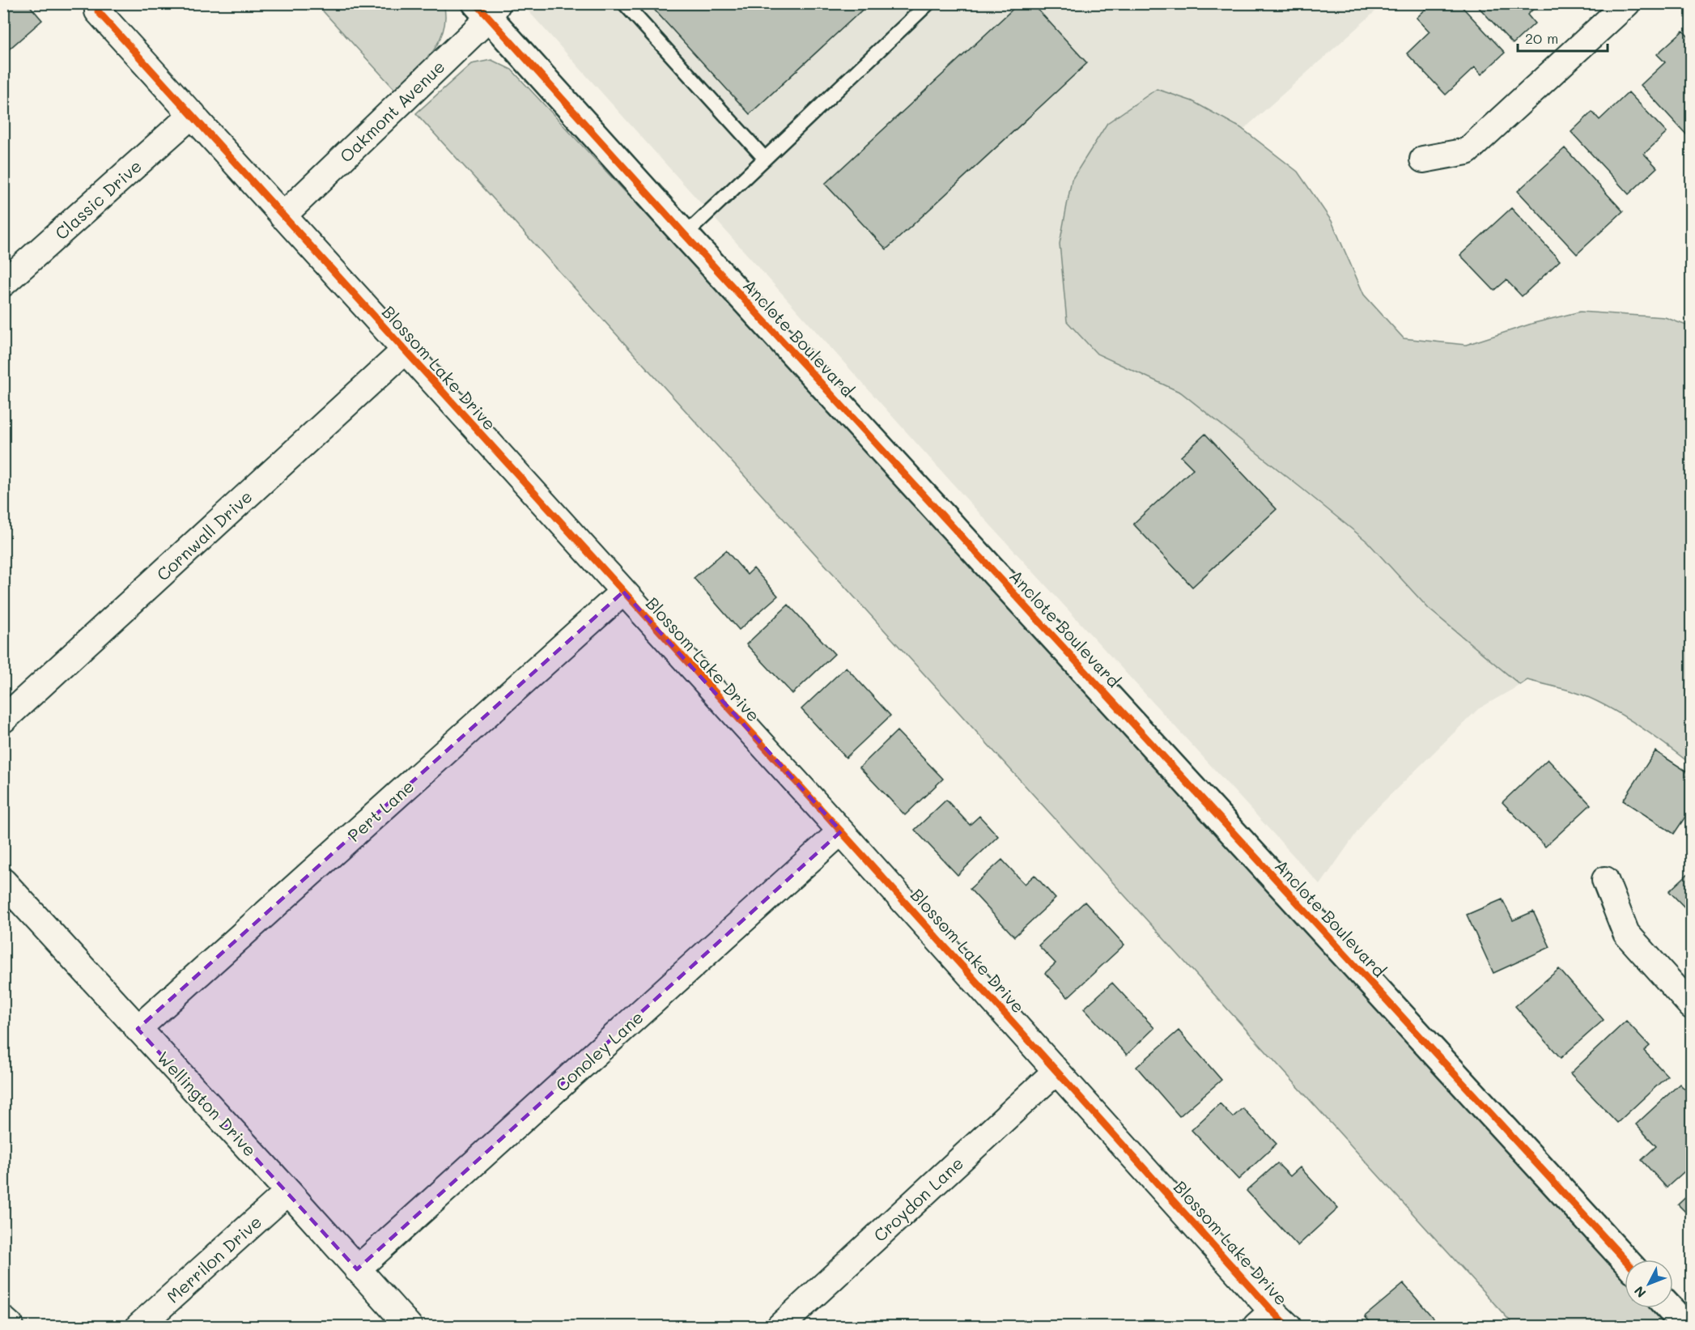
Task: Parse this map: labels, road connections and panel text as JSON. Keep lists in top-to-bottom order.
{
  "streets": {
    "street": [
      "Oakmont Avenue",
      "Classic Drive",
      "Anclote Boulevard",
      "Blossom Lake Drive",
      "Cornwall Drive",
      "Pert Lane",
      "Conoley Lane",
      "Wellington Drive",
      "Croydon Lane",
      "Merrilon Drive"
    ]
  },
  "crossings": [
    ["Oakmont Avenue", "Anclote Boulevard"],
    ["Oakmont Avenue", "Blossom Lake Drive"],
    ["Classic Drive", "Blossom Lake Drive"],
    ["Blossom Lake Drive", "Cornwall Drive"],
    ["Blossom Lake Drive", "Pert Lane"],
    ["Blossom Lake Drive", "Conoley Lane"],
    ["Blossom Lake Drive", "Croydon Lane"],
    ["Pert Lane", "Wellington Drive"],
    ["Conoley Lane", "Wellington Drive"],
    ["Wellington Drive", "Merrilon Drive"]
  ],
  "scale_bar": "20 m",
  "north": "bottom left"
}
